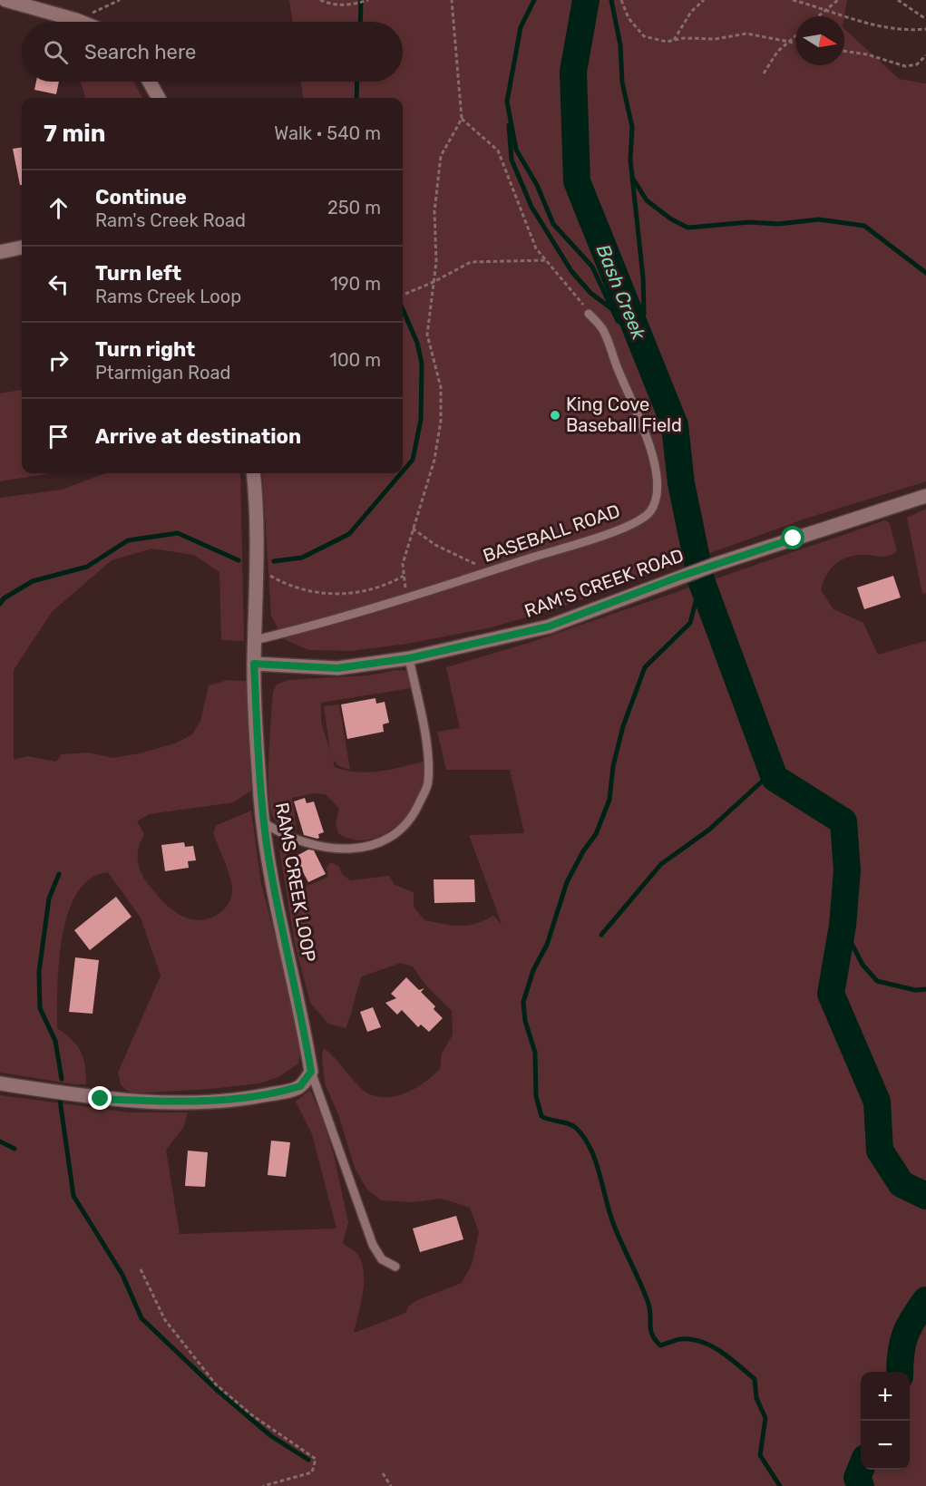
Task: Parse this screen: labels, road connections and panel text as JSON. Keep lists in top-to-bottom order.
{
  "streets": {
    "street": ["RAM'S CREEK ROAD", "RAMS CREEK LOOP"],
    "lane": ["BASEBALL ROAD"]
  },
  "crossings": [
    ["BASEBALL ROAD", "RAMS CREEK LOOP"],
    ["RAM'S CREEK ROAD", "RAMS CREEK LOOP"]
  ],
  "water": ["Bash Creek"],
  "places": ["King Cove Baseball Field"],
  "north": "right",
  "page": {
    "search": "Search here",
    "heading": ["7 min", "Walk · 540 m"],
    "list": [
      ["Continue", "Ram's Creek Road", "250 m"],
      ["Turn left", "Rams Creek Loop", "190 m"],
      ["Turn right", "Ptarmigan Road", "100 m"],
      "Arrive at destination"
    ],
    "map_buttons": ["+", "−"]
  }
}
